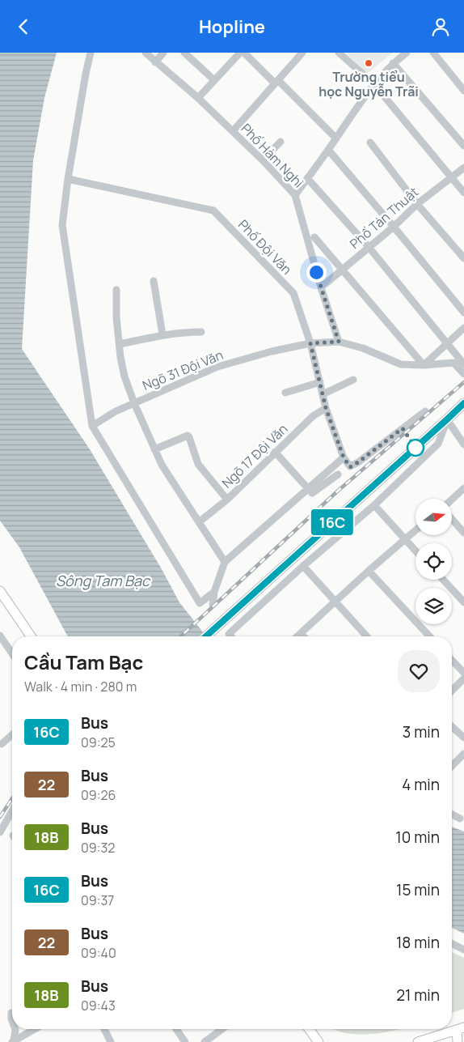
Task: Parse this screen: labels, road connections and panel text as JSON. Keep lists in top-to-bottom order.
{
  "streets": {
    "street": [
      "Phố Hàm Nghi",
      "Phố Tán Thuật",
      "Phố Đội Văn",
      "Ngõ 31 Đội Văn",
      "Ngõ 17 Đội Văn"
    ]
  },
  "crossings": [
    ["Phố Hàm Nghi", "Phố Tán Thuật"],
    ["Phố Hàm Nghi", "Ngõ 31 Đội Văn"],
    ["Phố Đội Văn", "Ngõ 31 Đội Văn"],
    ["Phố Đội Văn", "Ngõ 17 Đội Văn"]
  ],
  "water": ["Sông Tam Bạc"],
  "places": ["Trường tiểu học Nguyễn Trãi"],
  "lines": ["bus line 16C"],
  "north": "right",
  "page": {
    "header": "Hopline",
    "on_map": "16C",
    "heading": ["Cầu Tam Bạc", "Walk · 4 min · 280 m"],
    "list": [
      {
        "mark": "16C",
        "name": "Bus",
        "note": "09:25",
        "value": "3 min"
      },
      {
        "mark": "22",
        "name": "Bus",
        "note": "09:26",
        "value": "4 min"
      },
      {
        "mark": "18B",
        "name": "Bus",
        "note": "09:32",
        "value": "10 min"
      },
      {
        "mark": "16C",
        "name": "Bus",
        "note": "09:37",
        "value": "15 min"
      },
      {
        "mark": "22",
        "name": "Bus",
        "note": "09:40",
        "value": "18 min"
      },
      {
        "mark": "18B",
        "name": "Bus",
        "note": "09:43",
        "value": "21 min"
      }
    ]
  }
}
